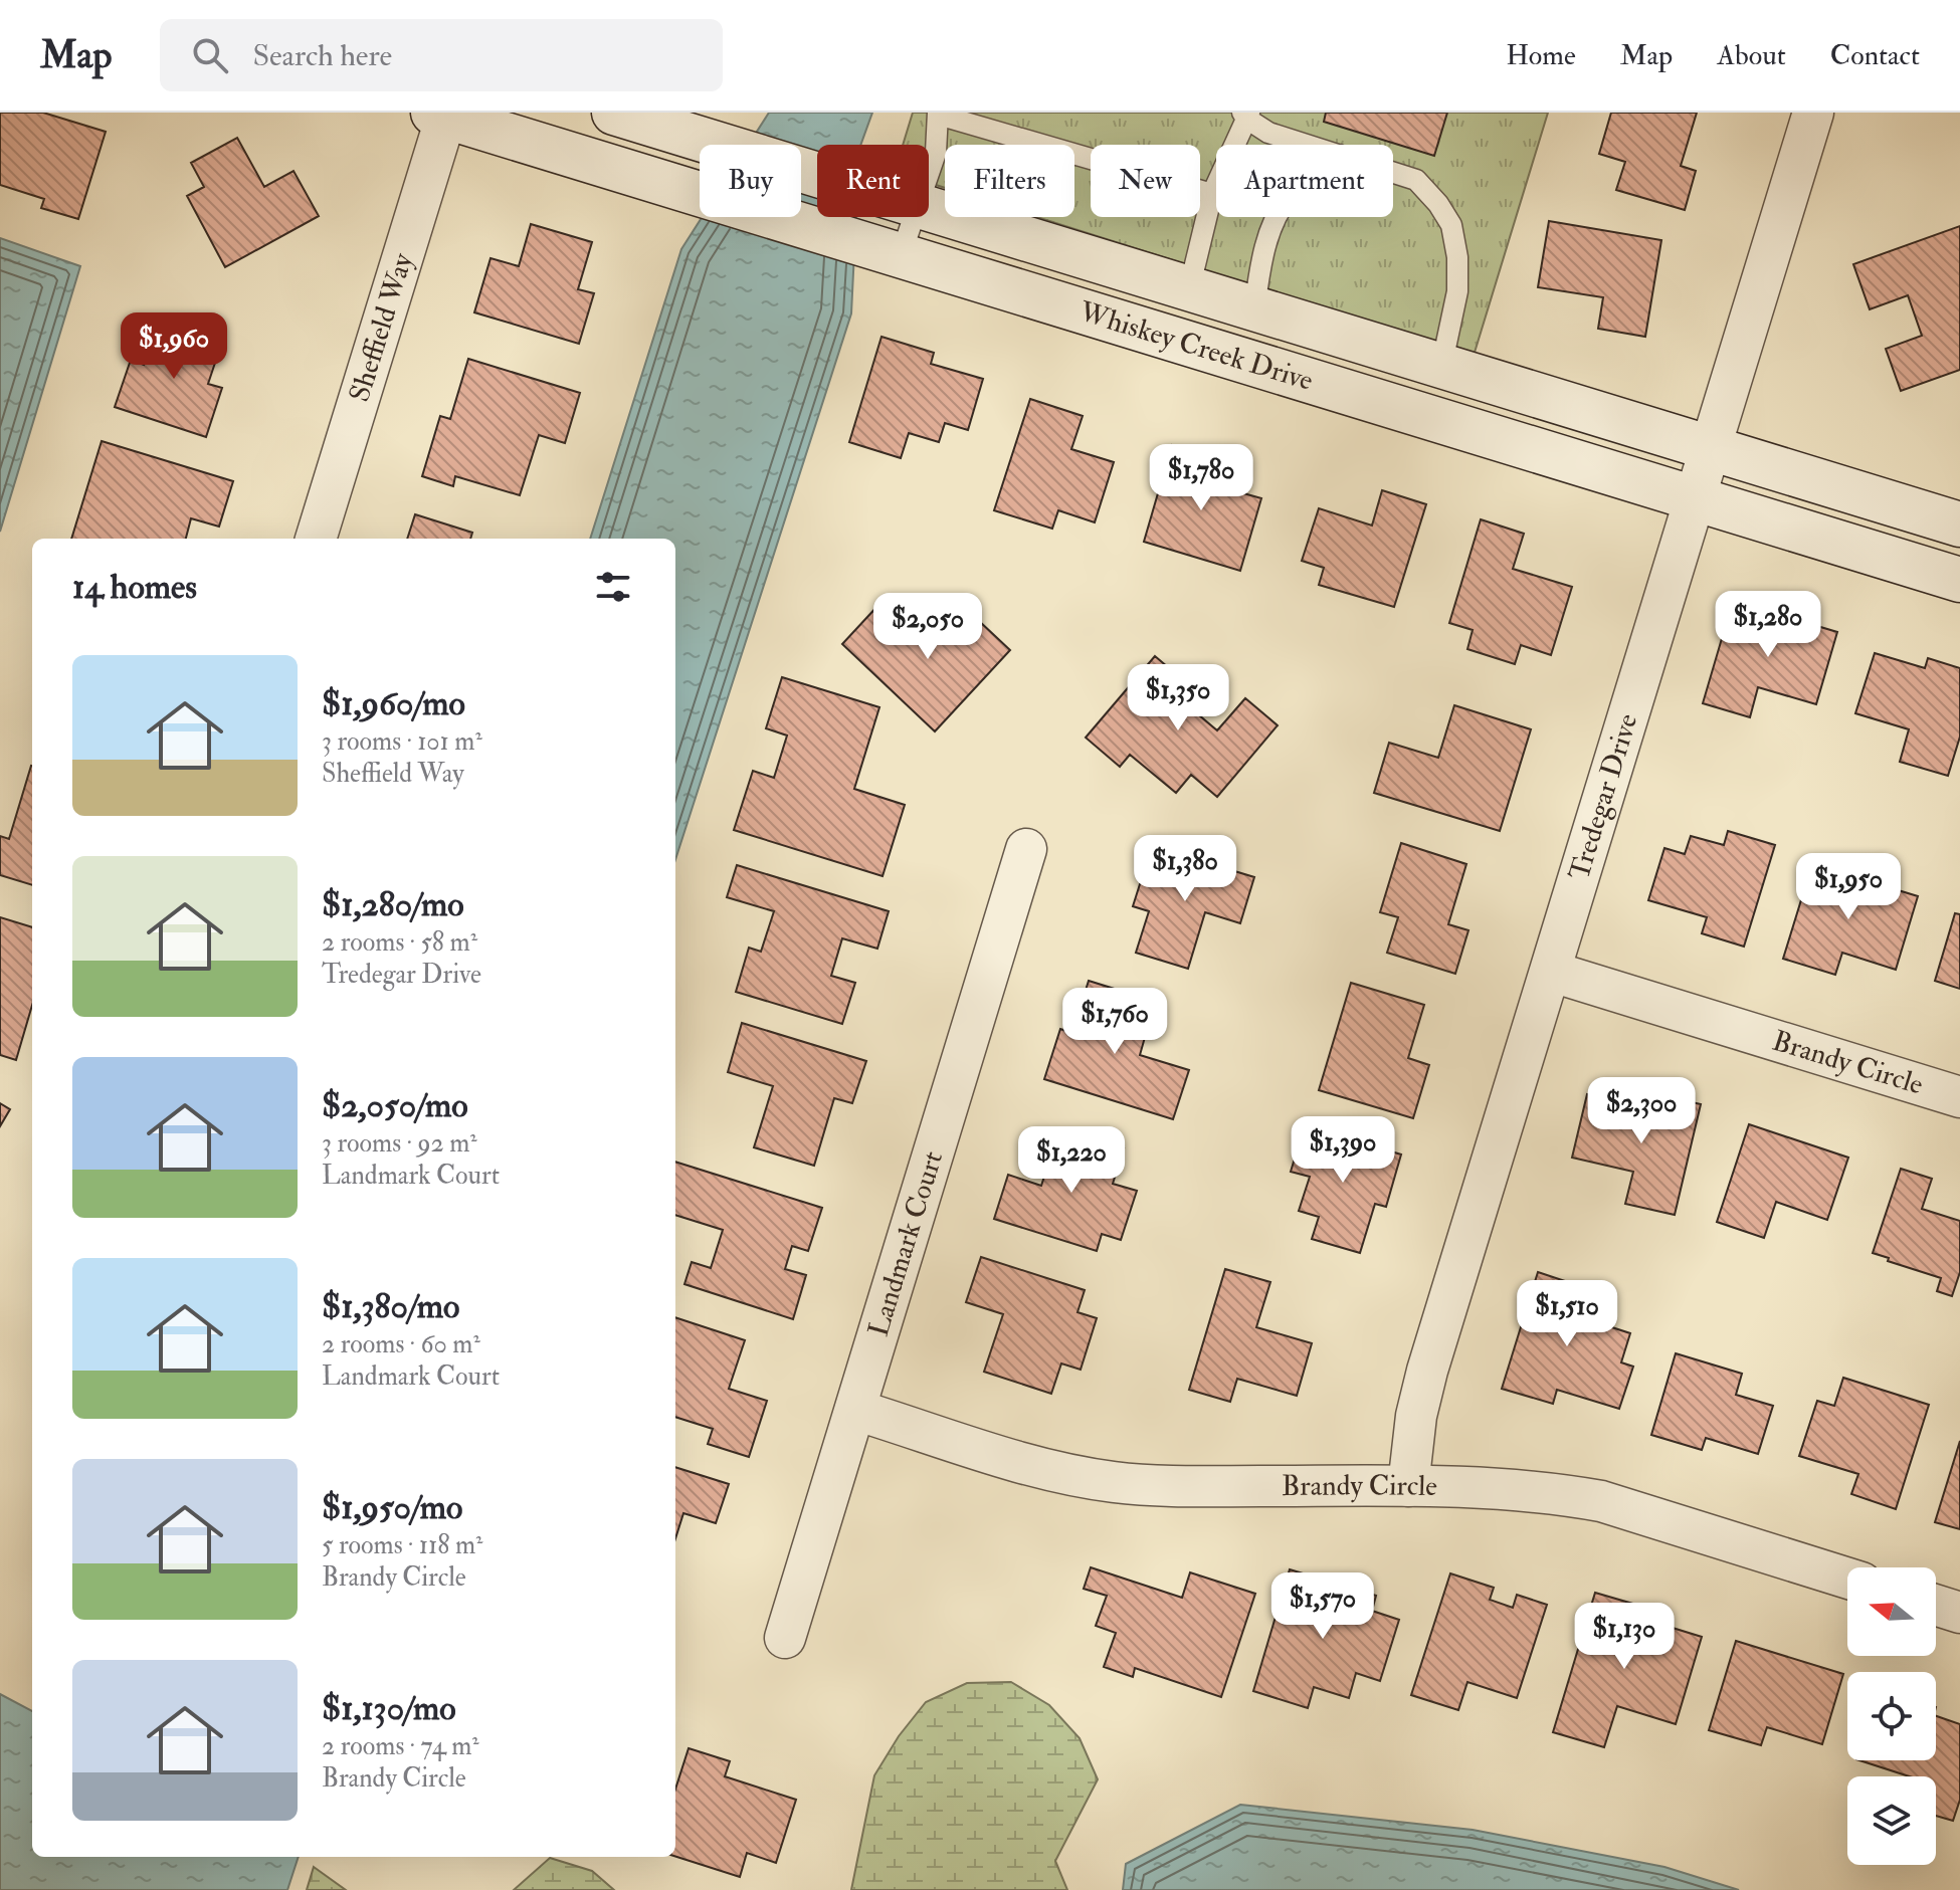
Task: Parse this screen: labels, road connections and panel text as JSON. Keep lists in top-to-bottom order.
{
  "streets": {
    "street": [
      "Sheffield Way",
      "Whiskey Creek Drive",
      "Tredegar Drive",
      "Brandy Circle",
      "Landmark Court"
    ]
  },
  "crossings": [
    ["Sheffield Way", "Whiskey Creek Drive"],
    ["Whiskey Creek Drive", "Tredegar Drive"],
    ["Tredegar Drive", "Brandy Circle"],
    ["Brandy Circle", "Landmark Court"]
  ],
  "north": "left",
  "page": {
    "header": "Map",
    "search": "Search here",
    "nav": [
      "Home",
      "Map",
      "About",
      "Contact"
    ],
    "chip": [
      "Buy",
      "Rent",
      "Filters",
      "New",
      "Apartment"
    ],
    "price": [
      "$1,960",
      "$1,780",
      "$1,280",
      "$2,050",
      "$1,350",
      "$1,380",
      "$1,950",
      "$1,760",
      "$2,300",
      "$1,390",
      "$1,220",
      "$1,510",
      "$1,570",
      "$1,130"
    ],
    "heading": "14 homes",
    "list": [
      {
        "name": "$1,960/mo",
        "note": "3 rooms · 101 m² · Sheffield Way"
      },
      {
        "name": "$1,280/mo",
        "note": "2 rooms · 58 m² · Tredegar Drive"
      },
      {
        "name": "$2,050/mo",
        "note": "3 rooms · 92 m² · Landmark Court"
      },
      {
        "name": "$1,380/mo",
        "note": "2 rooms · 60 m² · Landmark Court"
      },
      {
        "name": "$1,950/mo",
        "note": "5 rooms · 118 m² · Brandy Circle"
      },
      {
        "name": "$1,130/mo",
        "note": "2 rooms · 74 m² · Brandy Circle"
      }
    ]
  }
}
